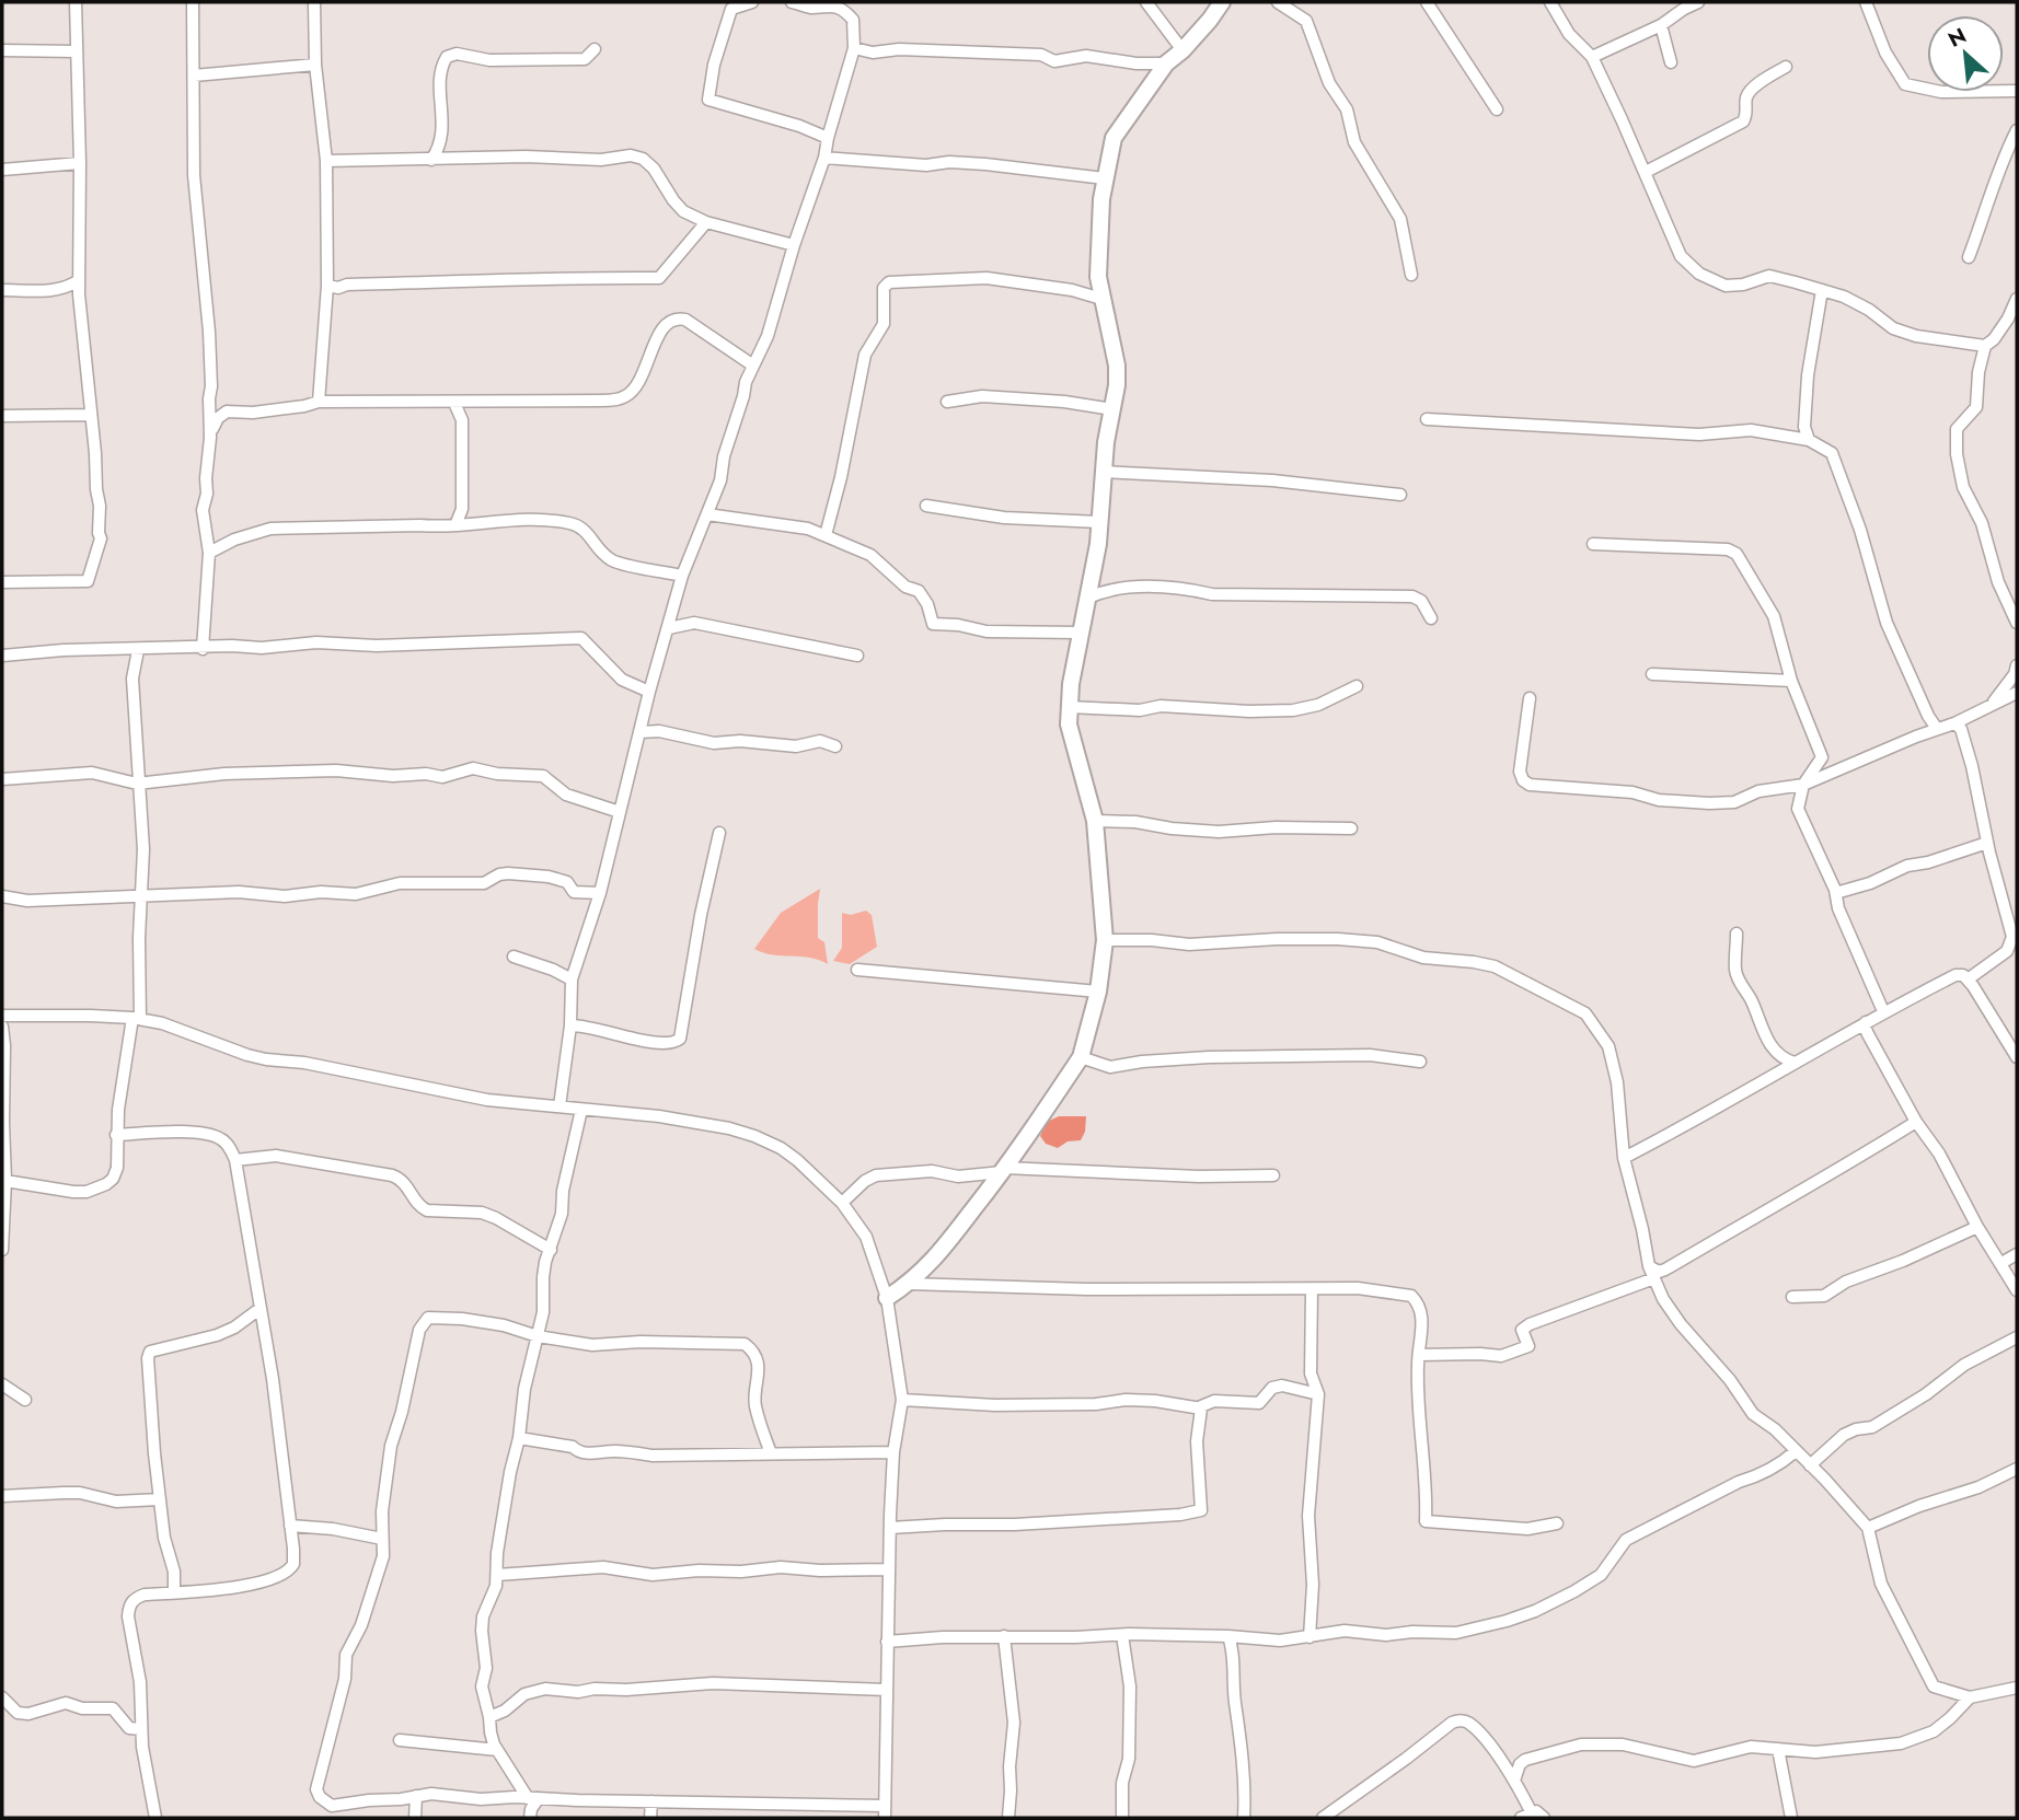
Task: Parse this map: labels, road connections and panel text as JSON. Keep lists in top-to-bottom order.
{
  "north": "top left"
}
